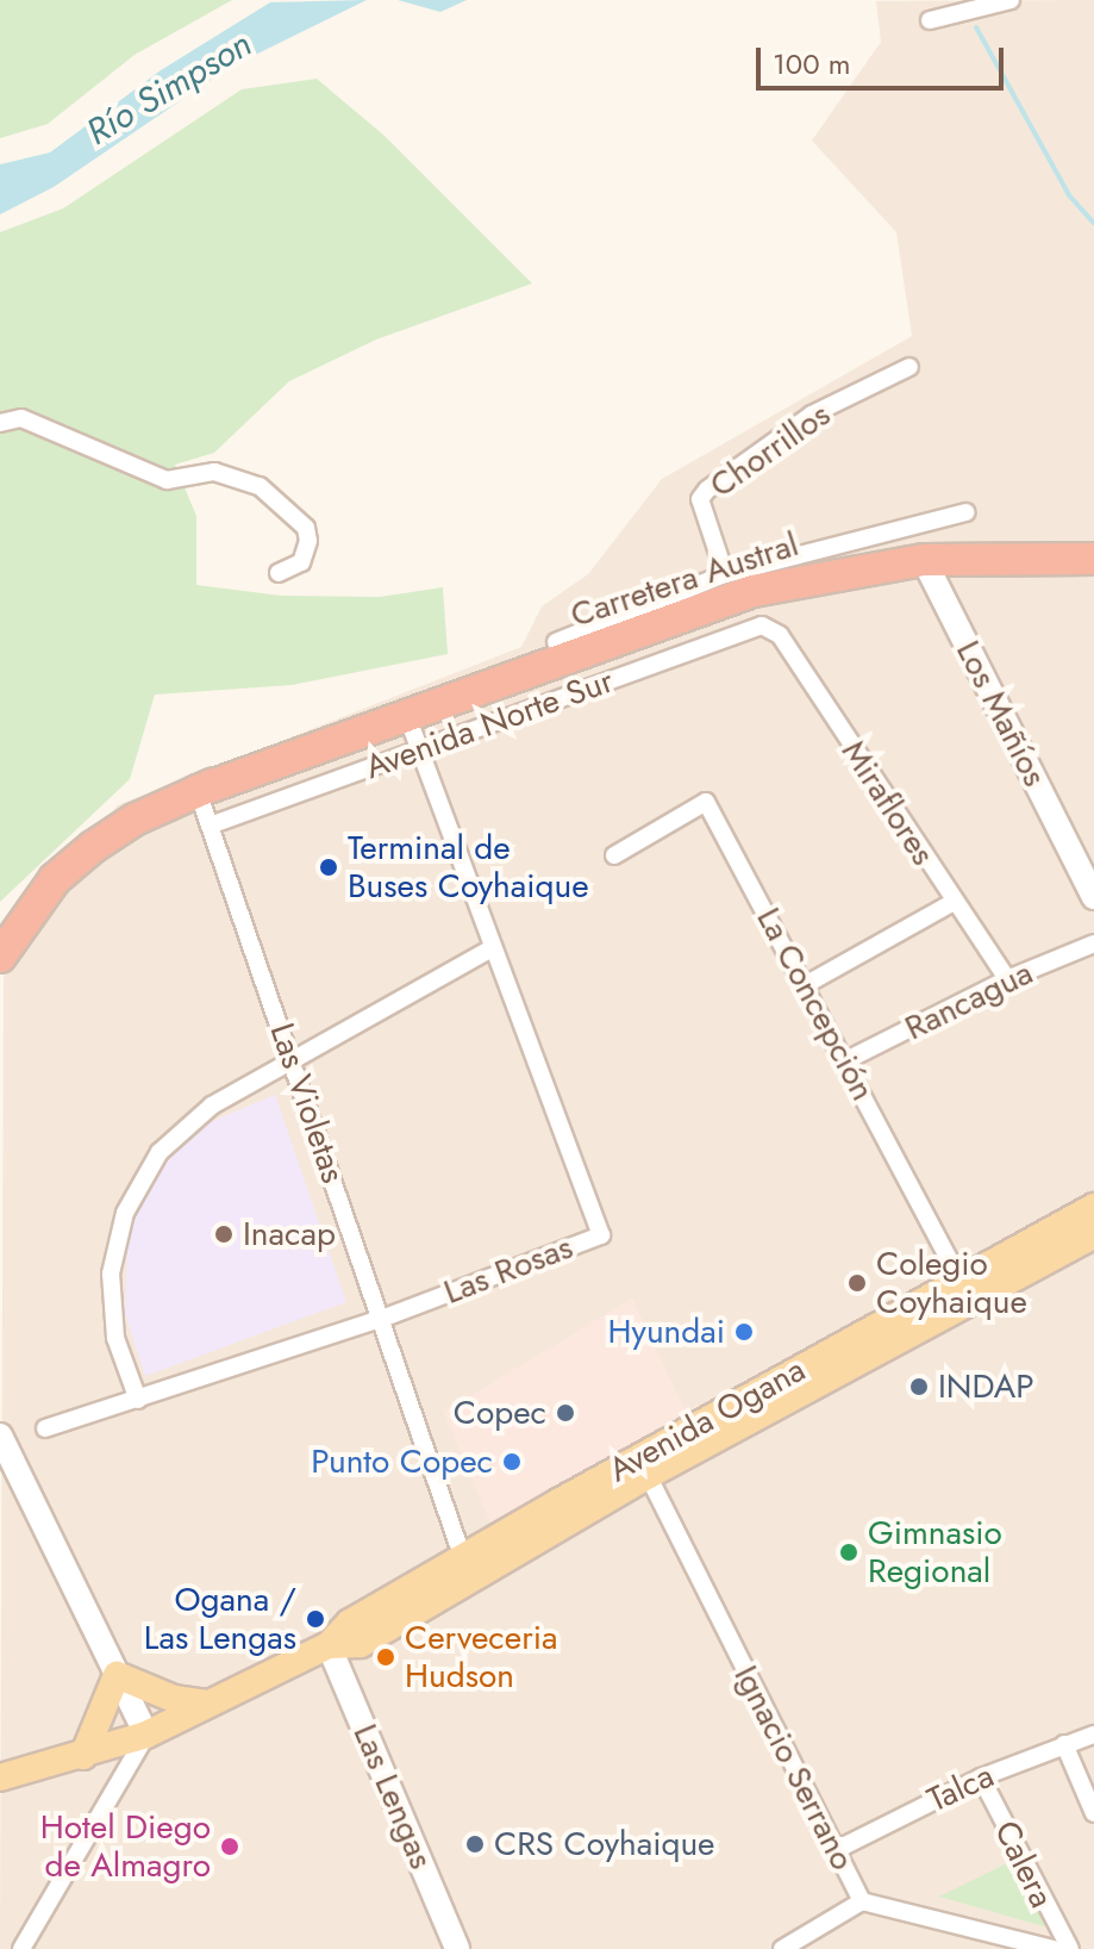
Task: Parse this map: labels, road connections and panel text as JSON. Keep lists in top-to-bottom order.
{
  "streets": {
    "highway": ["Carretera Austral"],
    "main road": ["Avenida Ogana"],
    "street": [
      "Chorrillos",
      "Los Mañíos",
      "Avenida Norte Sur",
      "Miraflores",
      "Rancagua",
      "La Concepción",
      "Las Violetas",
      "Las Rosas",
      "Ignacio Serrano",
      "Talca",
      "Las Lengas",
      "Calera"
    ]
  },
  "crossings": [
    ["Carretera Austral", "Los Mañíos"],
    ["Carretera Austral", "Las Violetas"],
    ["Carretera Austral", "Las Rosas"],
    ["Avenida Norte Sur", "Miraflores"],
    ["Avenida Norte Sur", "Las Violetas"],
    ["Avenida Norte Sur", "Las Rosas"],
    ["Miraflores", "Rancagua"],
    ["Rancagua", "La Concepción"],
    ["La Concepción", "Avenida Ogana"],
    ["Las Violetas", "Las Rosas"],
    ["Las Violetas", "Avenida Ogana"],
    ["Avenida Ogana", "Ignacio Serrano"],
    ["Avenida Ogana", "Las Lengas"],
    ["Ignacio Serrano", "Talca"],
    ["Talca", "Calera"]
  ],
  "water": ["Río Simpson"],
  "places": [
    "Terminal de Buses Coyhaique",
    "Inacap",
    "Colegio Coyhaique",
    "Hyundai",
    "INDAP",
    "Copec",
    "Punto Copec",
    "Gimnasio Regional",
    "Ogana / Las Lengas",
    "Cerveceria Hudson",
    "CRS Coyhaique",
    "Hotel Diego de Almagro"
  ],
  "scale_bar": "100 m"
}
